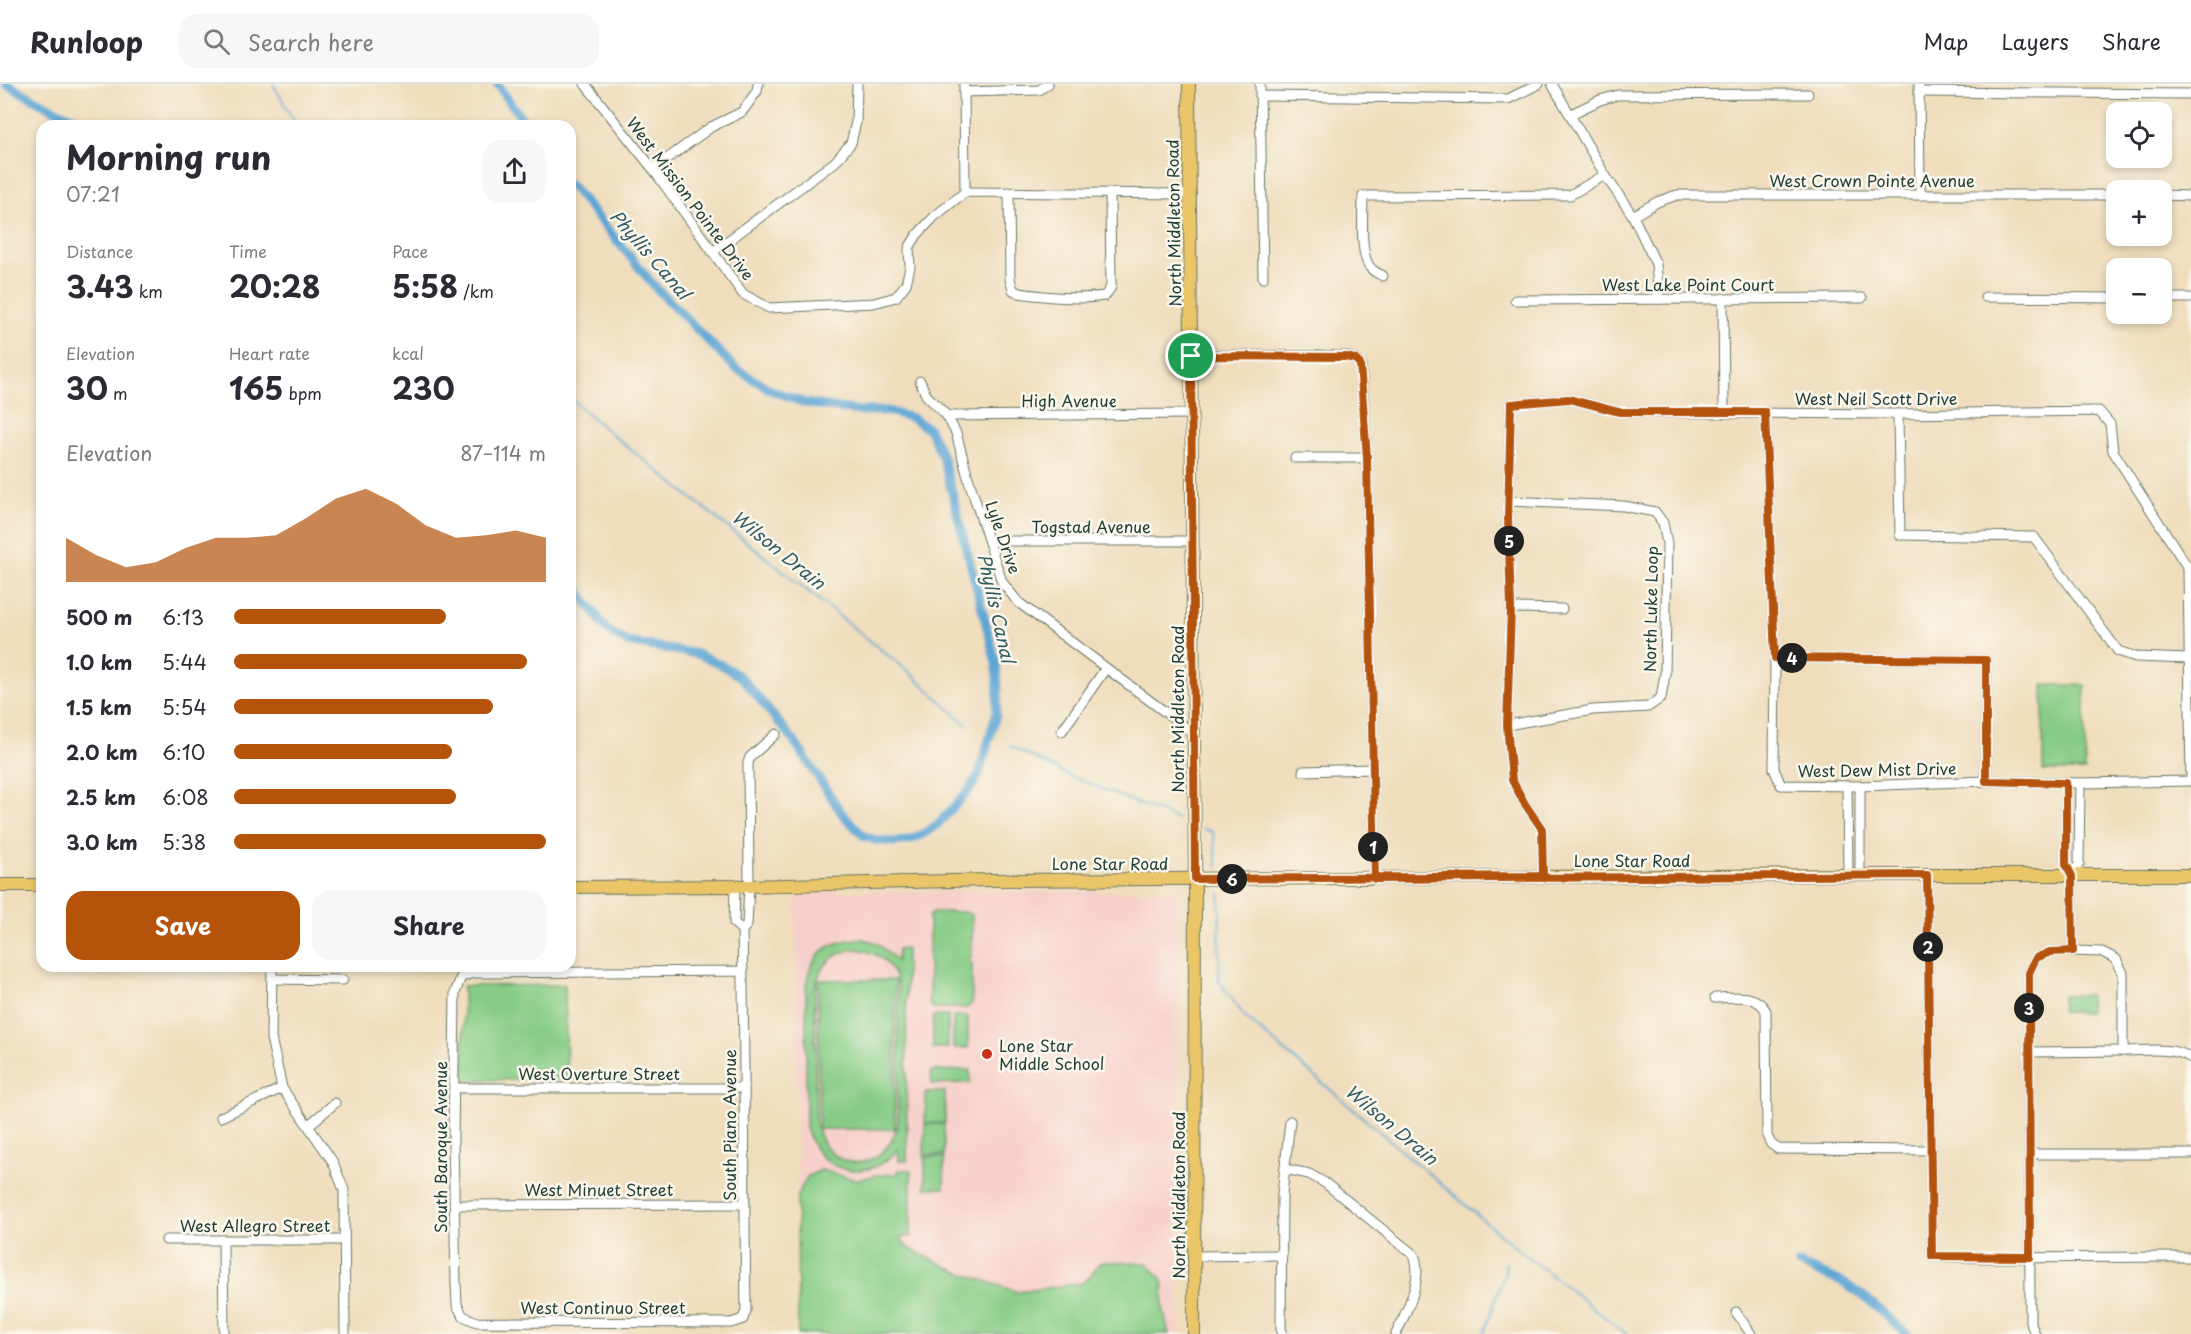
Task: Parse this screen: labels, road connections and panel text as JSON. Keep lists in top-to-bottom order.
{
  "streets": {
    "main road": ["North Middleton Road", "Lone Star Road"],
    "street": [
      "West Crown Pointe Avenue",
      "West Mission Pointe Drive",
      "West Lake Point Court",
      "West Neil Scott Drive",
      "High Avenue",
      "Togstad Avenue",
      "Lyle Drive",
      "North Luke Loop",
      "West Dew Mist Drive",
      "West Overture Street",
      "South Piano Avenue",
      "South Baroque Avenue",
      "West Minuet Street",
      "West Allegro Street",
      "West Continuo Street"
    ]
  },
  "crossings": [
    ["North Middleton Road", "High Avenue"],
    ["North Middleton Road", "Togstad Avenue"],
    ["North Middleton Road", "Lyle Drive"],
    ["North Middleton Road", "Lone Star Road"],
    ["West Neil Scott Drive", "North Luke Loop"],
    ["High Avenue", "Lyle Drive"],
    ["Togstad Avenue", "Lyle Drive"],
    ["Lone Star Road", "South Piano Avenue"],
    ["West Overture Street", "South Piano Avenue"],
    ["West Overture Street", "South Baroque Avenue"],
    ["South Piano Avenue", "West Minuet Street"],
    ["South Piano Avenue", "West Continuo Street"],
    ["South Baroque Avenue", "West Minuet Street"],
    ["South Baroque Avenue", "West Continuo Street"]
  ],
  "water": ["Phyllis Canal", "Wilson Drain"],
  "places": ["Lone Star Middle School"],
  "page": {
    "header": "Runloop",
    "search": "Search here",
    "nav": ["Map", "Layers", "Share"],
    "map_buttons": ["+", "−"],
    "heading": ["Morning run", "07:21"],
    "stats": [
      ["Distance", "3.43 km"],
      ["Time", "20:28"],
      ["Pace", "5:58 /km"],
      ["Elevation", "30 m"],
      ["Heart rate", "165 bpm"],
      ["kcal", "230"]
    ],
    "chart": ["Elevation", "87–114 m"],
    "pins": [
      "5",
      "4",
      "1",
      "6",
      "2",
      "3"
    ],
    "list": [
      {
        "name": "500 m",
        "note": "6:13"
      },
      {
        "name": "1.0 km",
        "note": "5:44"
      },
      {
        "name": "1.5 km",
        "note": "5:54"
      },
      {
        "name": "2.0 km",
        "note": "6:10"
      },
      {
        "name": "2.5 km",
        "note": "6:08"
      },
      {
        "name": "3.0 km",
        "note": "5:38"
      }
    ],
    "buttons": ["Save", "Share"]
  }
}
